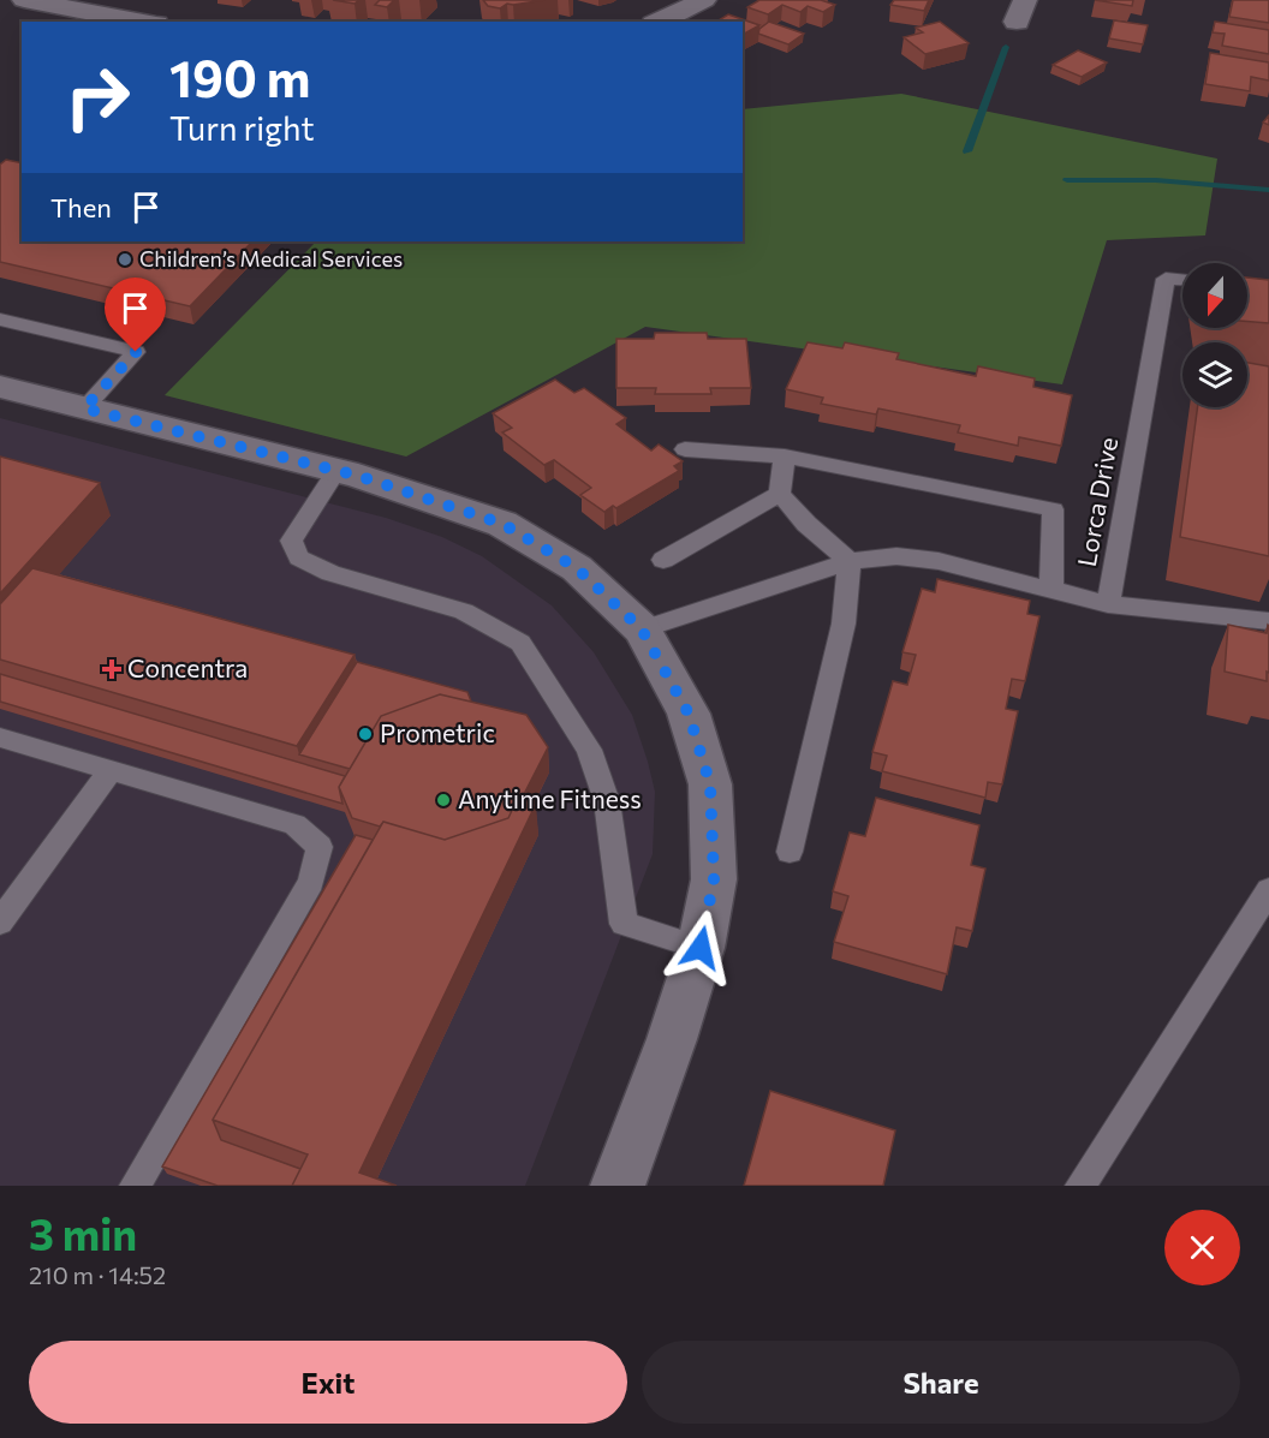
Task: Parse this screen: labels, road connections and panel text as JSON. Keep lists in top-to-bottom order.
{
  "streets": {
    "lane": ["Lorca Drive"]
  },
  "places": {
    "other": ["Children’s Medical Services", "Prometric", "Anytime Fitness"],
    "health": ["Concentra"]
  },
  "north": "bottom",
  "page": {
    "turn": ["190 m", "Turn right"],
    "then": "Then",
    "heading": ["3 min", "210 m · 14:52"],
    "buttons": ["Exit", "Share"]
  }
}
